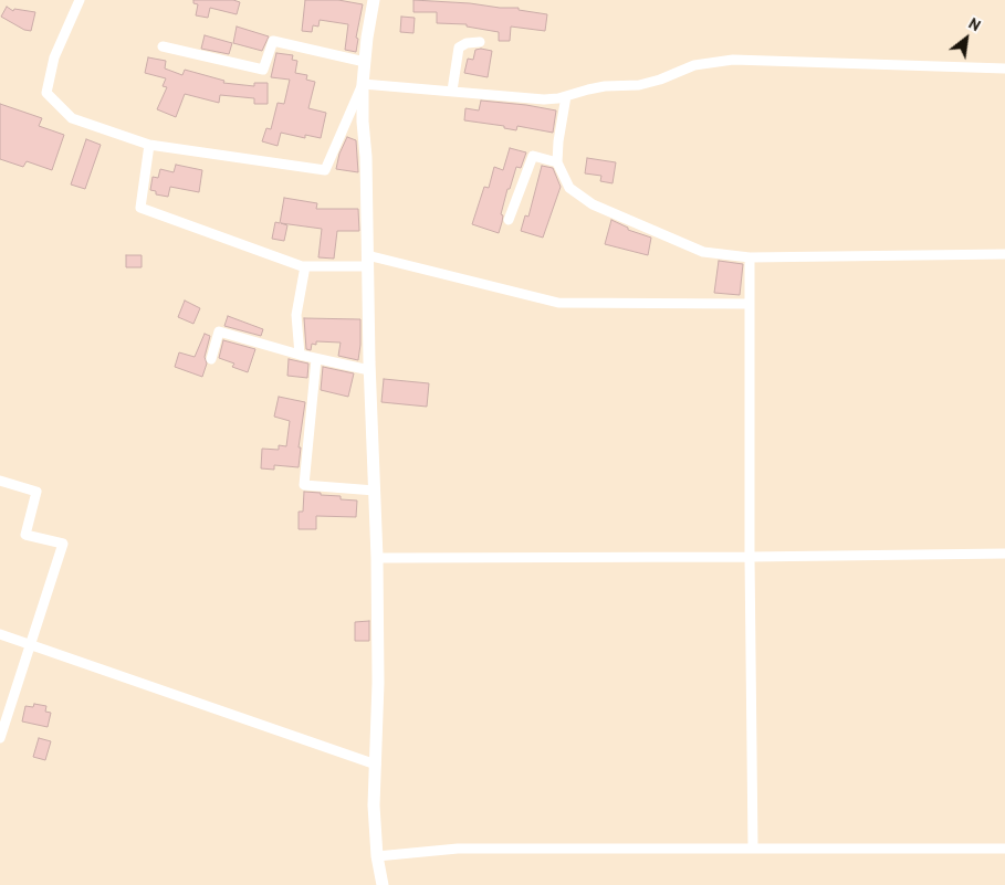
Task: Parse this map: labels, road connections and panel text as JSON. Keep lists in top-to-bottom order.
{
  "north": "top right"
}
